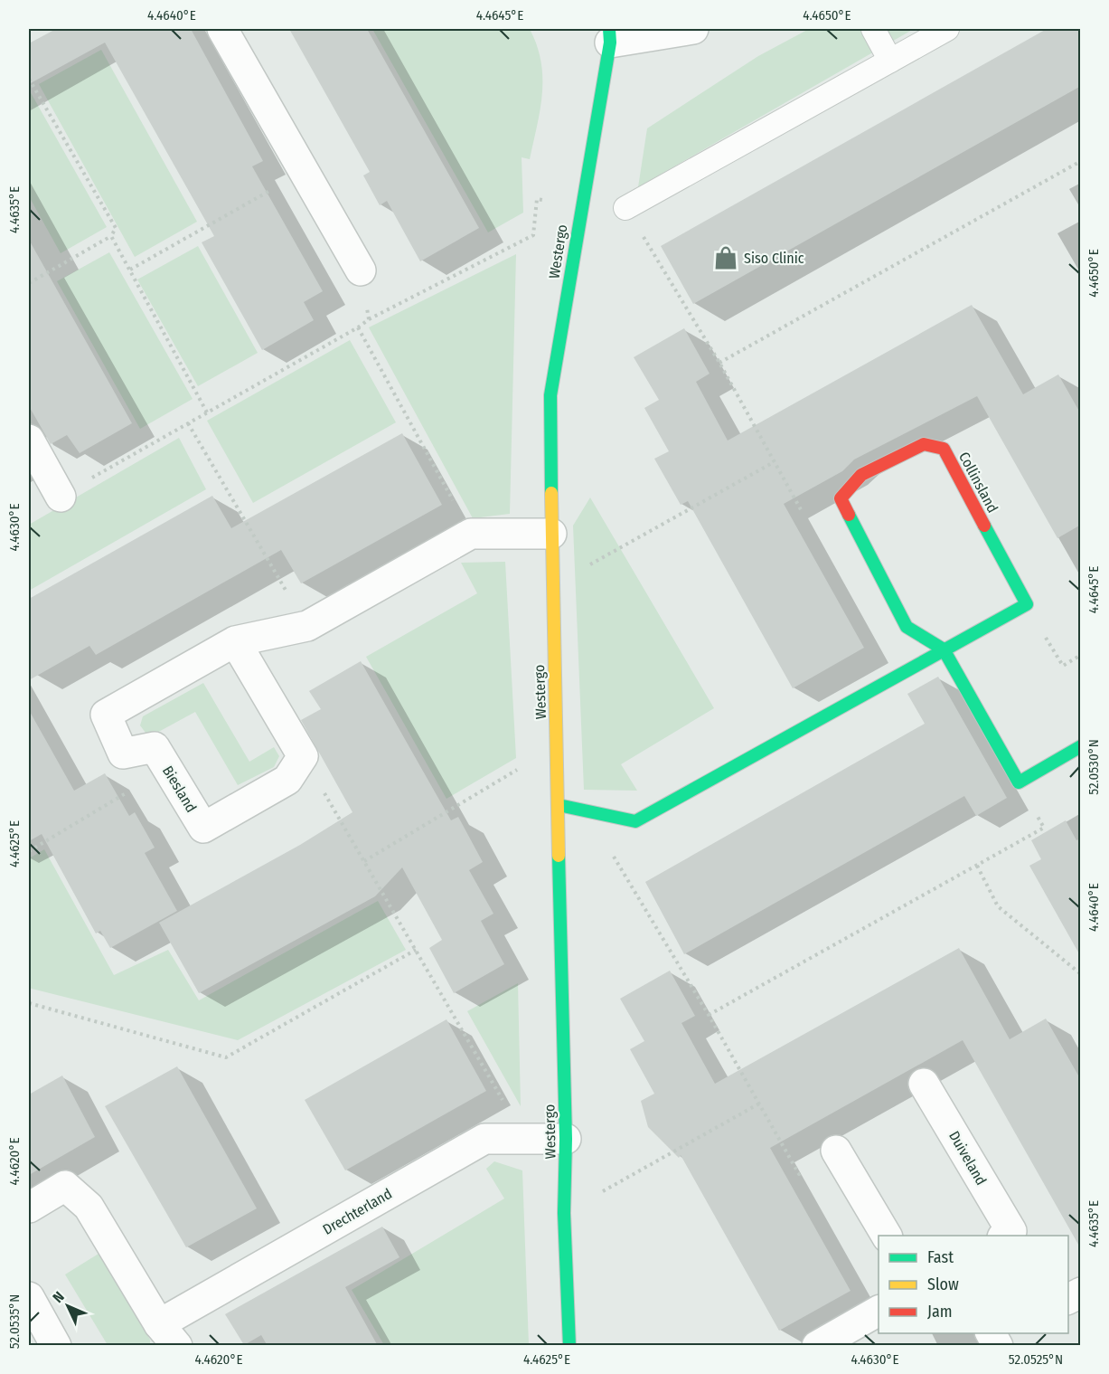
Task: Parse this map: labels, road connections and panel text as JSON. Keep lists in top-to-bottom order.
{
  "streets": {
    "street": [
      "Westergo",
      "Collinsland",
      "Biesland",
      "Duiveland",
      "Drechterland"
    ]
  },
  "crossings": [
    ["Westergo", "Biesland"],
    ["Westergo", "Drechterland"]
  ],
  "places": {
    "shop": ["Siso Clinic"]
  },
  "legend": ["Fast", "Slow", "Jam"],
  "north": "top left",
  "coordinates": [
    "4.4640°E",
    "4.4645°E",
    "4.4650°E",
    "4.4635°E",
    "4.4630°E",
    "52.0530°N",
    "4.4625°E",
    "4.4620°E",
    "52.0535°N",
    "52.0525°N"
  ]
}
